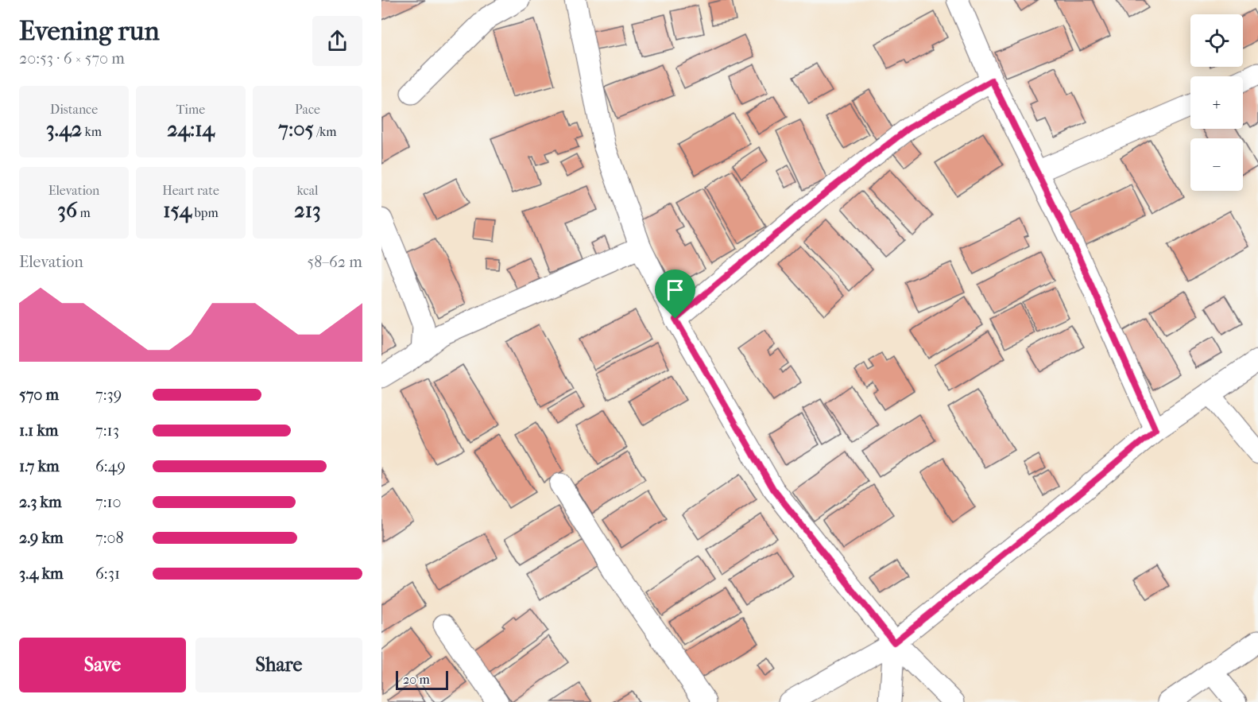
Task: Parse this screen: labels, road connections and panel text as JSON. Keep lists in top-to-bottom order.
{
  "scale_bar": "20 m",
  "page": {
    "heading": ["Evening run", "20:53 · 6 × 570 m"],
    "map_buttons": ["+", "−"],
    "stats": [
      ["Distance", "3.42 km"],
      ["Time", "24:14"],
      ["Pace", "7:05 /km"],
      ["Elevation", "36 m"],
      ["Heart rate", "154 bpm"],
      ["kcal", "213"]
    ],
    "chart": ["Elevation", "58–62 m"],
    "list": [
      {
        "name": "570 m",
        "note": "7:39"
      },
      {
        "name": "1.1 km",
        "note": "7:13"
      },
      {
        "name": "1.7 km",
        "note": "6:49"
      },
      {
        "name": "2.3 km",
        "note": "7:10"
      },
      {
        "name": "2.9 km",
        "note": "7:08"
      },
      {
        "name": "3.4 km",
        "note": "6:31"
      }
    ],
    "buttons": ["Save", "Share"],
    "scale": "20 m"
  }
}
